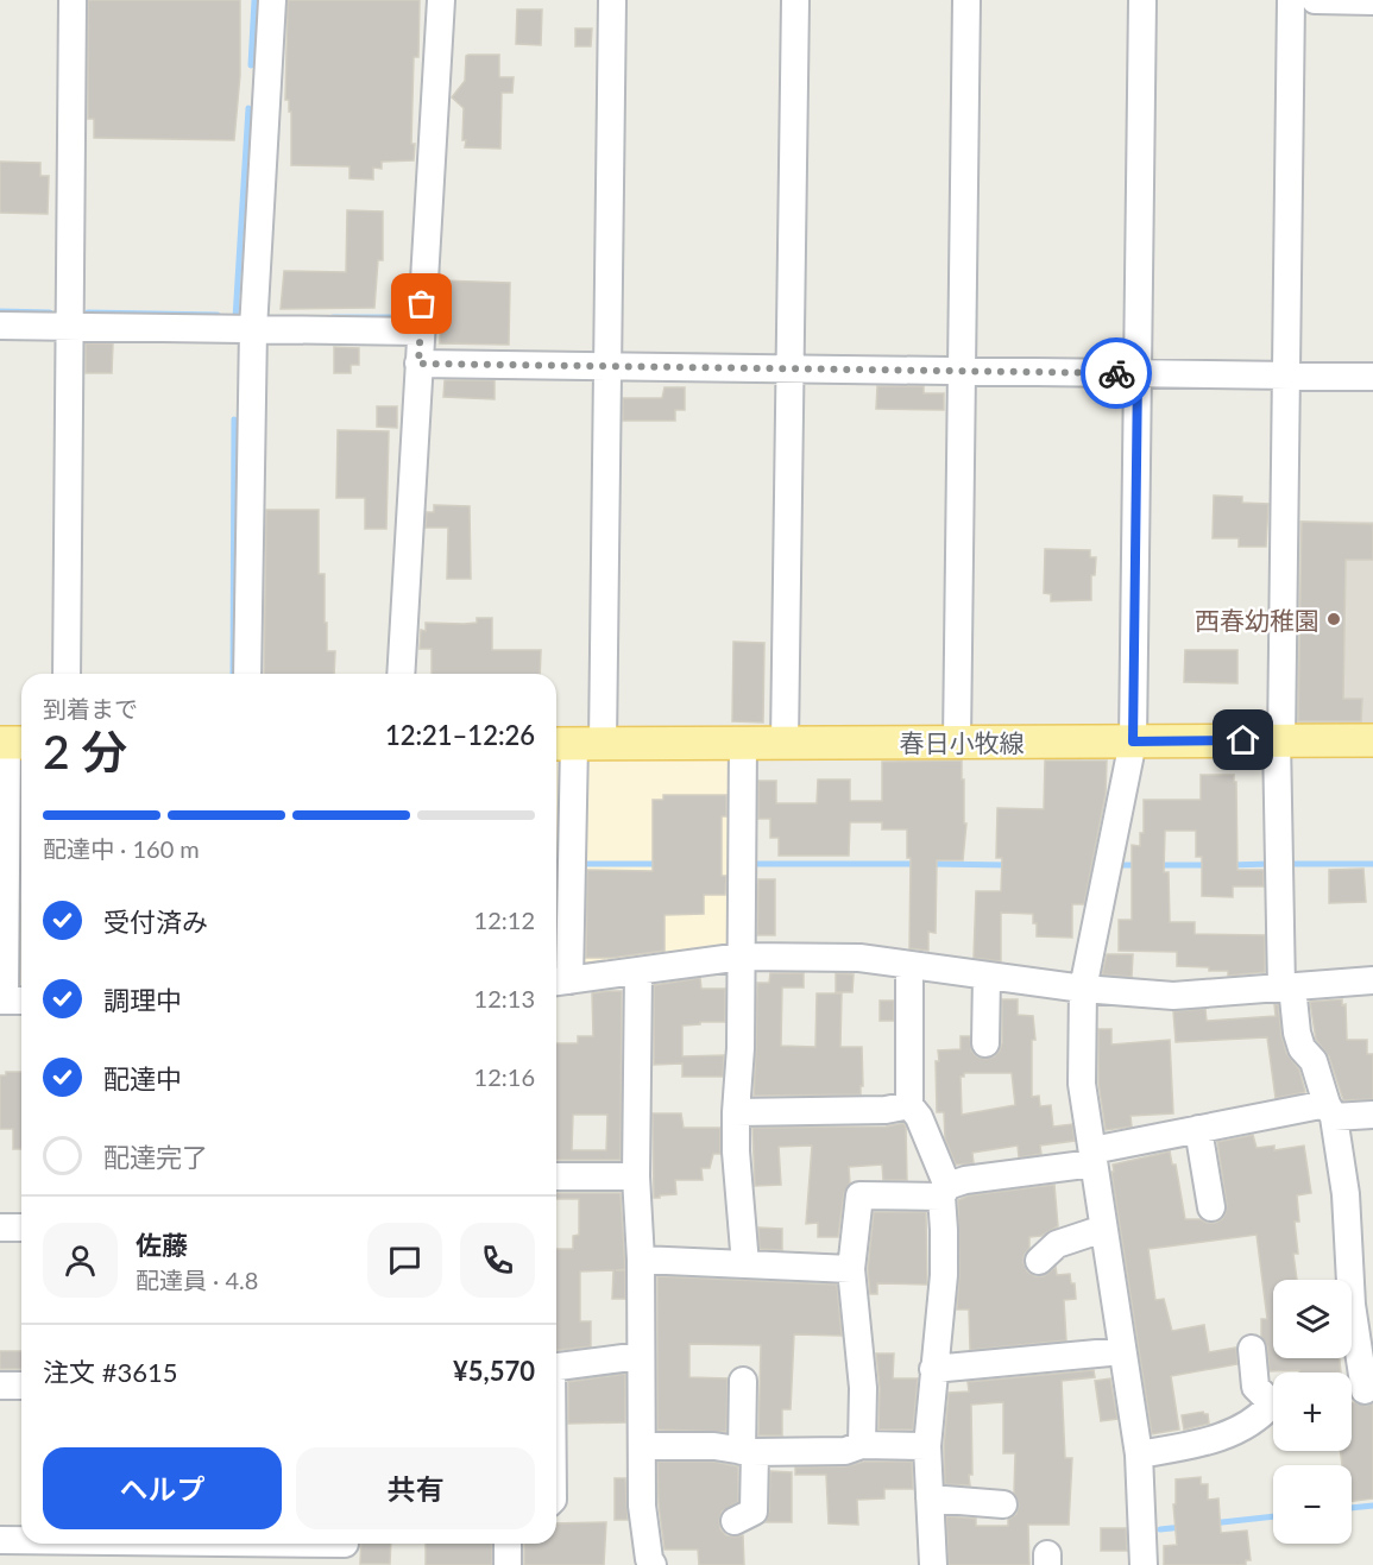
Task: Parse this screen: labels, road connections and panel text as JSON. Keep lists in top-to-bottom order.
{
  "streets": {
    "main road": ["春日小牧線"]
  },
  "places": ["西春幼稚園"],
  "page": {
    "heading": ["2 分", "到着まで", "12:21–12:26"],
    "panel": [
      "佐藤",
      "配達員 · 4.8",
      "注文 #3615",
      "¥5,570"
    ],
    "bar": "配達中 · 160 m",
    "list": [
      ["受付済み", "12:12"],
      ["調理中", "12:13"],
      ["配達中", "12:16"],
      "配達完了"
    ],
    "map_buttons": ["+", "−"],
    "buttons": ["ヘルプ", "共有"]
  }
}
